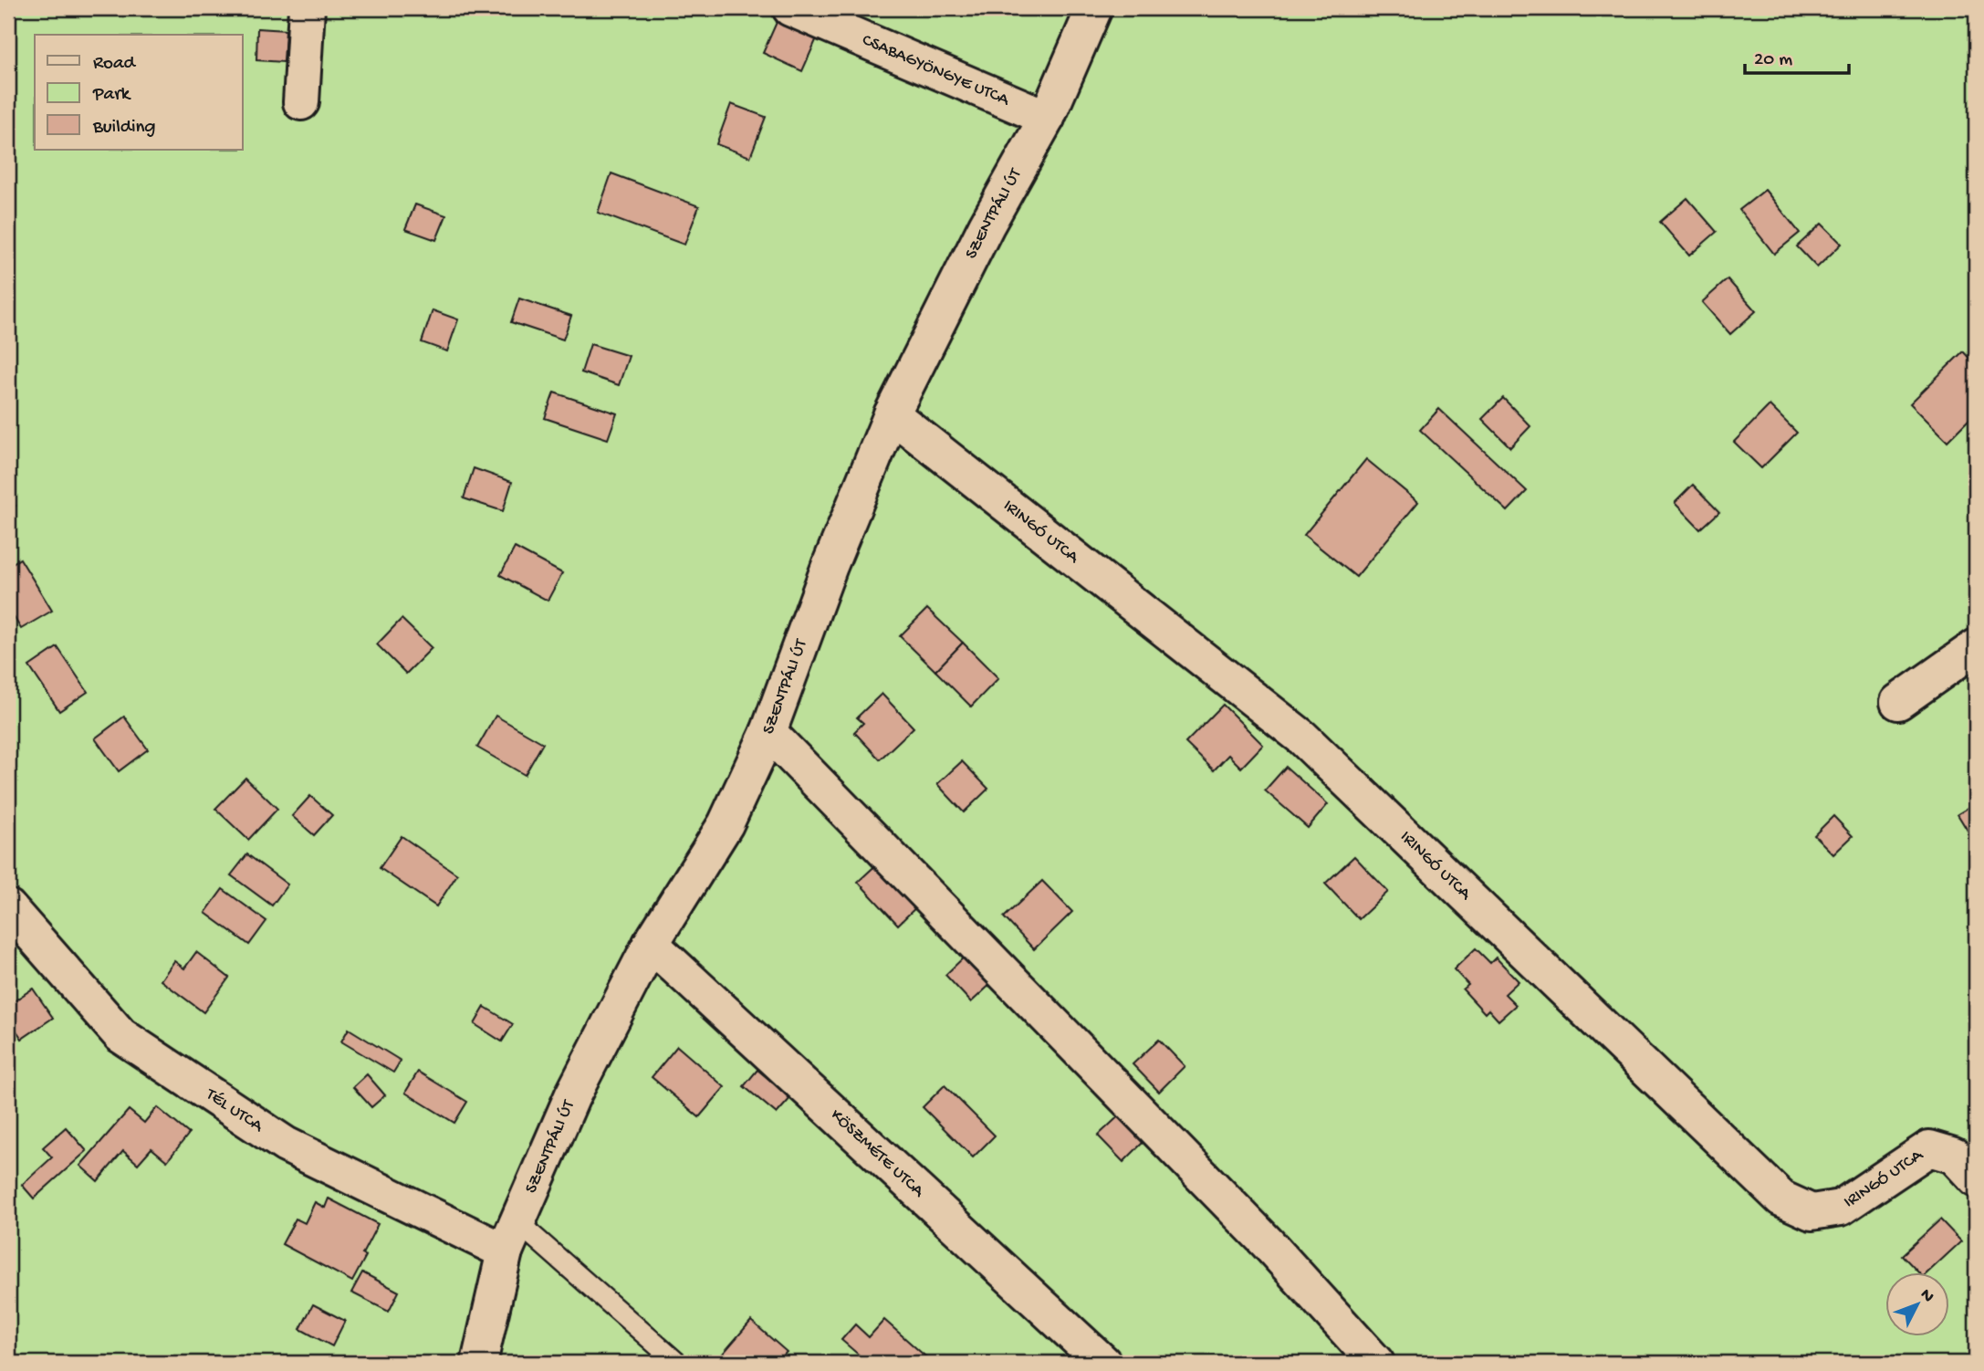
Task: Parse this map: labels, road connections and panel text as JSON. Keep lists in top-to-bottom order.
{
  "streets": {
    "street": [
      "CSABAGYÖNGYE UTCA",
      "SZENTPÁLI ÚT",
      "IRINGÓ UTCA",
      "TÉL UTCA",
      "KÖSZMÉTE UTCA"
    ]
  },
  "crossings": [
    ["CSABAGYÖNGYE UTCA", "SZENTPÁLI ÚT"],
    ["SZENTPÁLI ÚT", "IRINGÓ UTCA"],
    ["SZENTPÁLI ÚT", "TÉL UTCA"],
    ["SZENTPÁLI ÚT", "KÖSZMÉTE UTCA"]
  ],
  "legend": ["Road", "Park", "Building"],
  "scale_bar": "20 m",
  "north": "top right"
}
